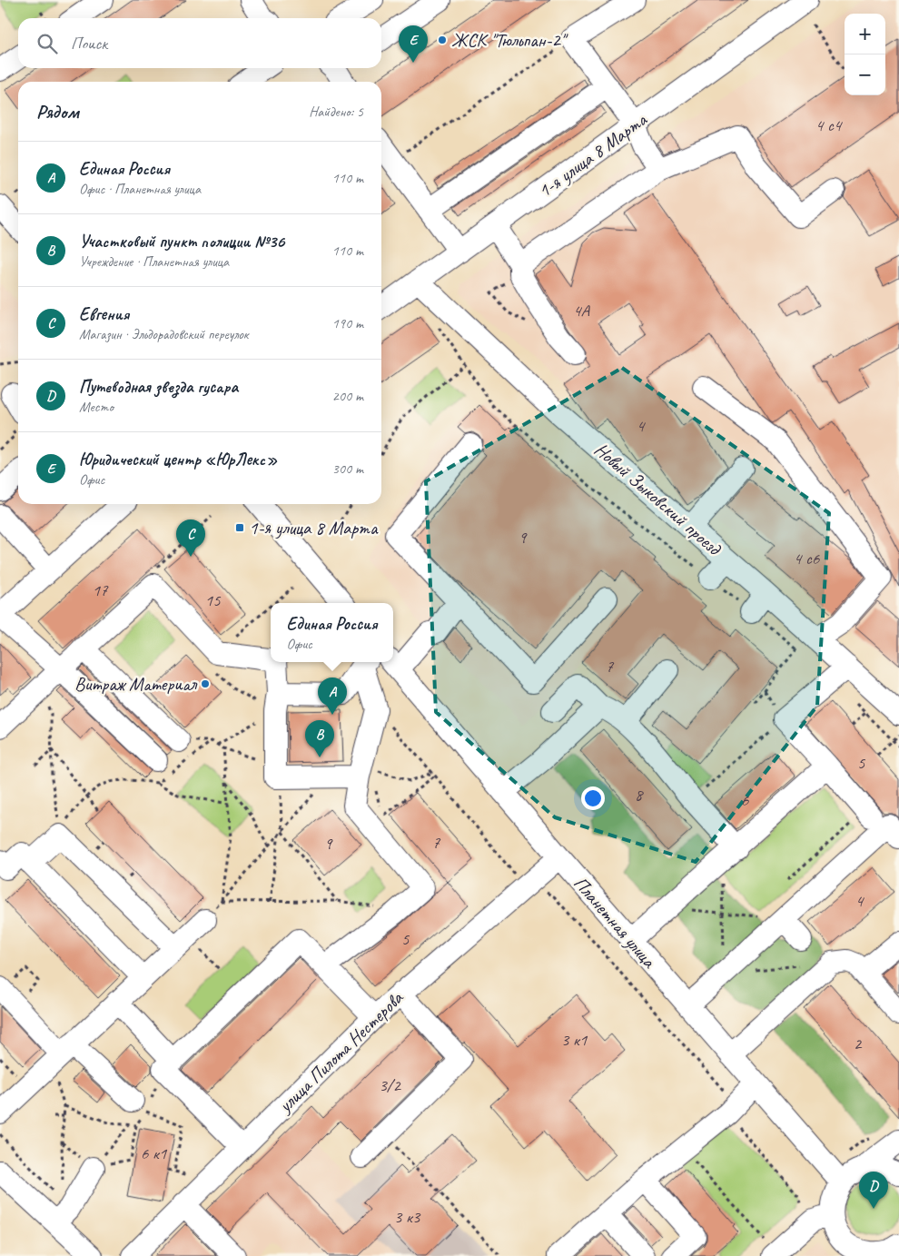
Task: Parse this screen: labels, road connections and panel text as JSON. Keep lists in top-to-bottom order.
{
  "streets": {
    "street": [
      "1-я улица 8 Марта",
      "Новый Зыковский проезд",
      "Планетная улица",
      "улица Пилота Нестерова"
    ]
  },
  "crossings": [
    ["1-я улица 8 Марта", "Новый Зыковский проезд"],
    ["Планетная улица", "улица Пилота Нестерова"]
  ],
  "places": {
    "other": ["ЖСК \"Тюльпан-2\"", "Витраж Материал"],
    "transit": ["1-я улица 8 Марта"]
  },
  "house_numbers": [
    "4 с4",
    "4А",
    "4",
    "9",
    "4 с6",
    "17",
    "15",
    "7",
    "5",
    "8",
    "6",
    "7",
    "9",
    "4",
    "5",
    "3 к1",
    "2",
    "3/2",
    "6 к1",
    "3 к3"
  ],
  "page": {
    "map_buttons": ["+", "−"],
    "search": "Поиск",
    "pins": [
      "E",
      "C",
      "A",
      "B",
      "D"
    ],
    "heading": ["Рядом", "Найдено: 5"],
    "list": [
      {
        "mark": "A",
        "name": "Единая Россия",
        "note": "Офис · Планетная улица",
        "value": "110 m"
      },
      {
        "mark": "B",
        "name": "Участковый пункт полиции №36",
        "note": "Учреждение · Планетная улица",
        "value": "110 m"
      },
      {
        "mark": "C",
        "name": "Евгения",
        "note": "Магазин · Эльдорадовский переулок",
        "value": "190 m"
      },
      {
        "mark": "D",
        "name": "Путеводная звезда гусара",
        "note": "Место",
        "value": "200 m"
      },
      {
        "mark": "E",
        "name": "Юридический центр «ЮрЛекс»",
        "note": "Офис",
        "value": "300 m"
      }
    ],
    "popup": ["Единая Россия", "Офис"]
  }
}
